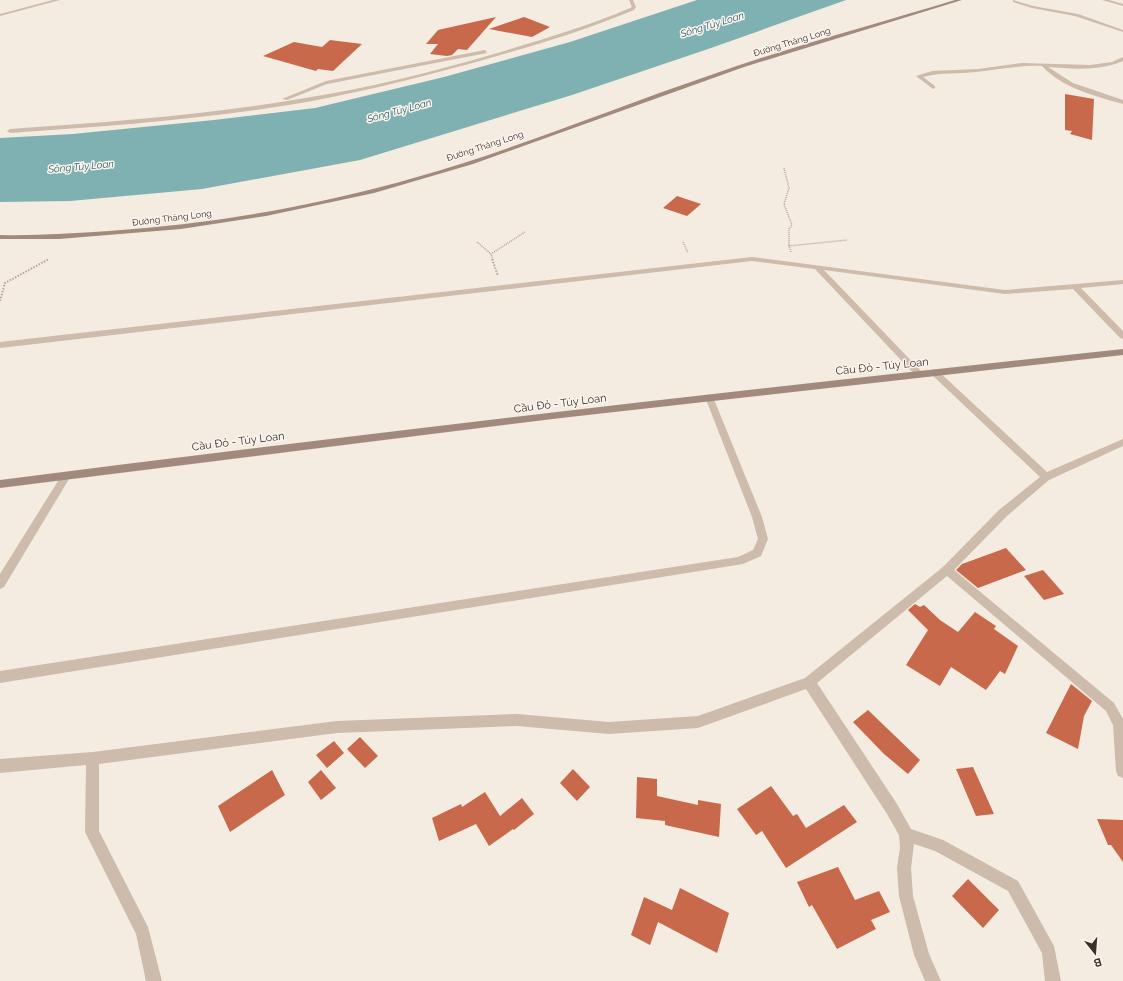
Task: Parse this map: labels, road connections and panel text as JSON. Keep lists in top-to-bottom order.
{
  "streets": {
    "street": ["Đường Thăng Long", "Cầu Đỏ - Túy Loan"]
  },
  "water": ["Sông Túy Loan"],
  "north": "bottom"
}
